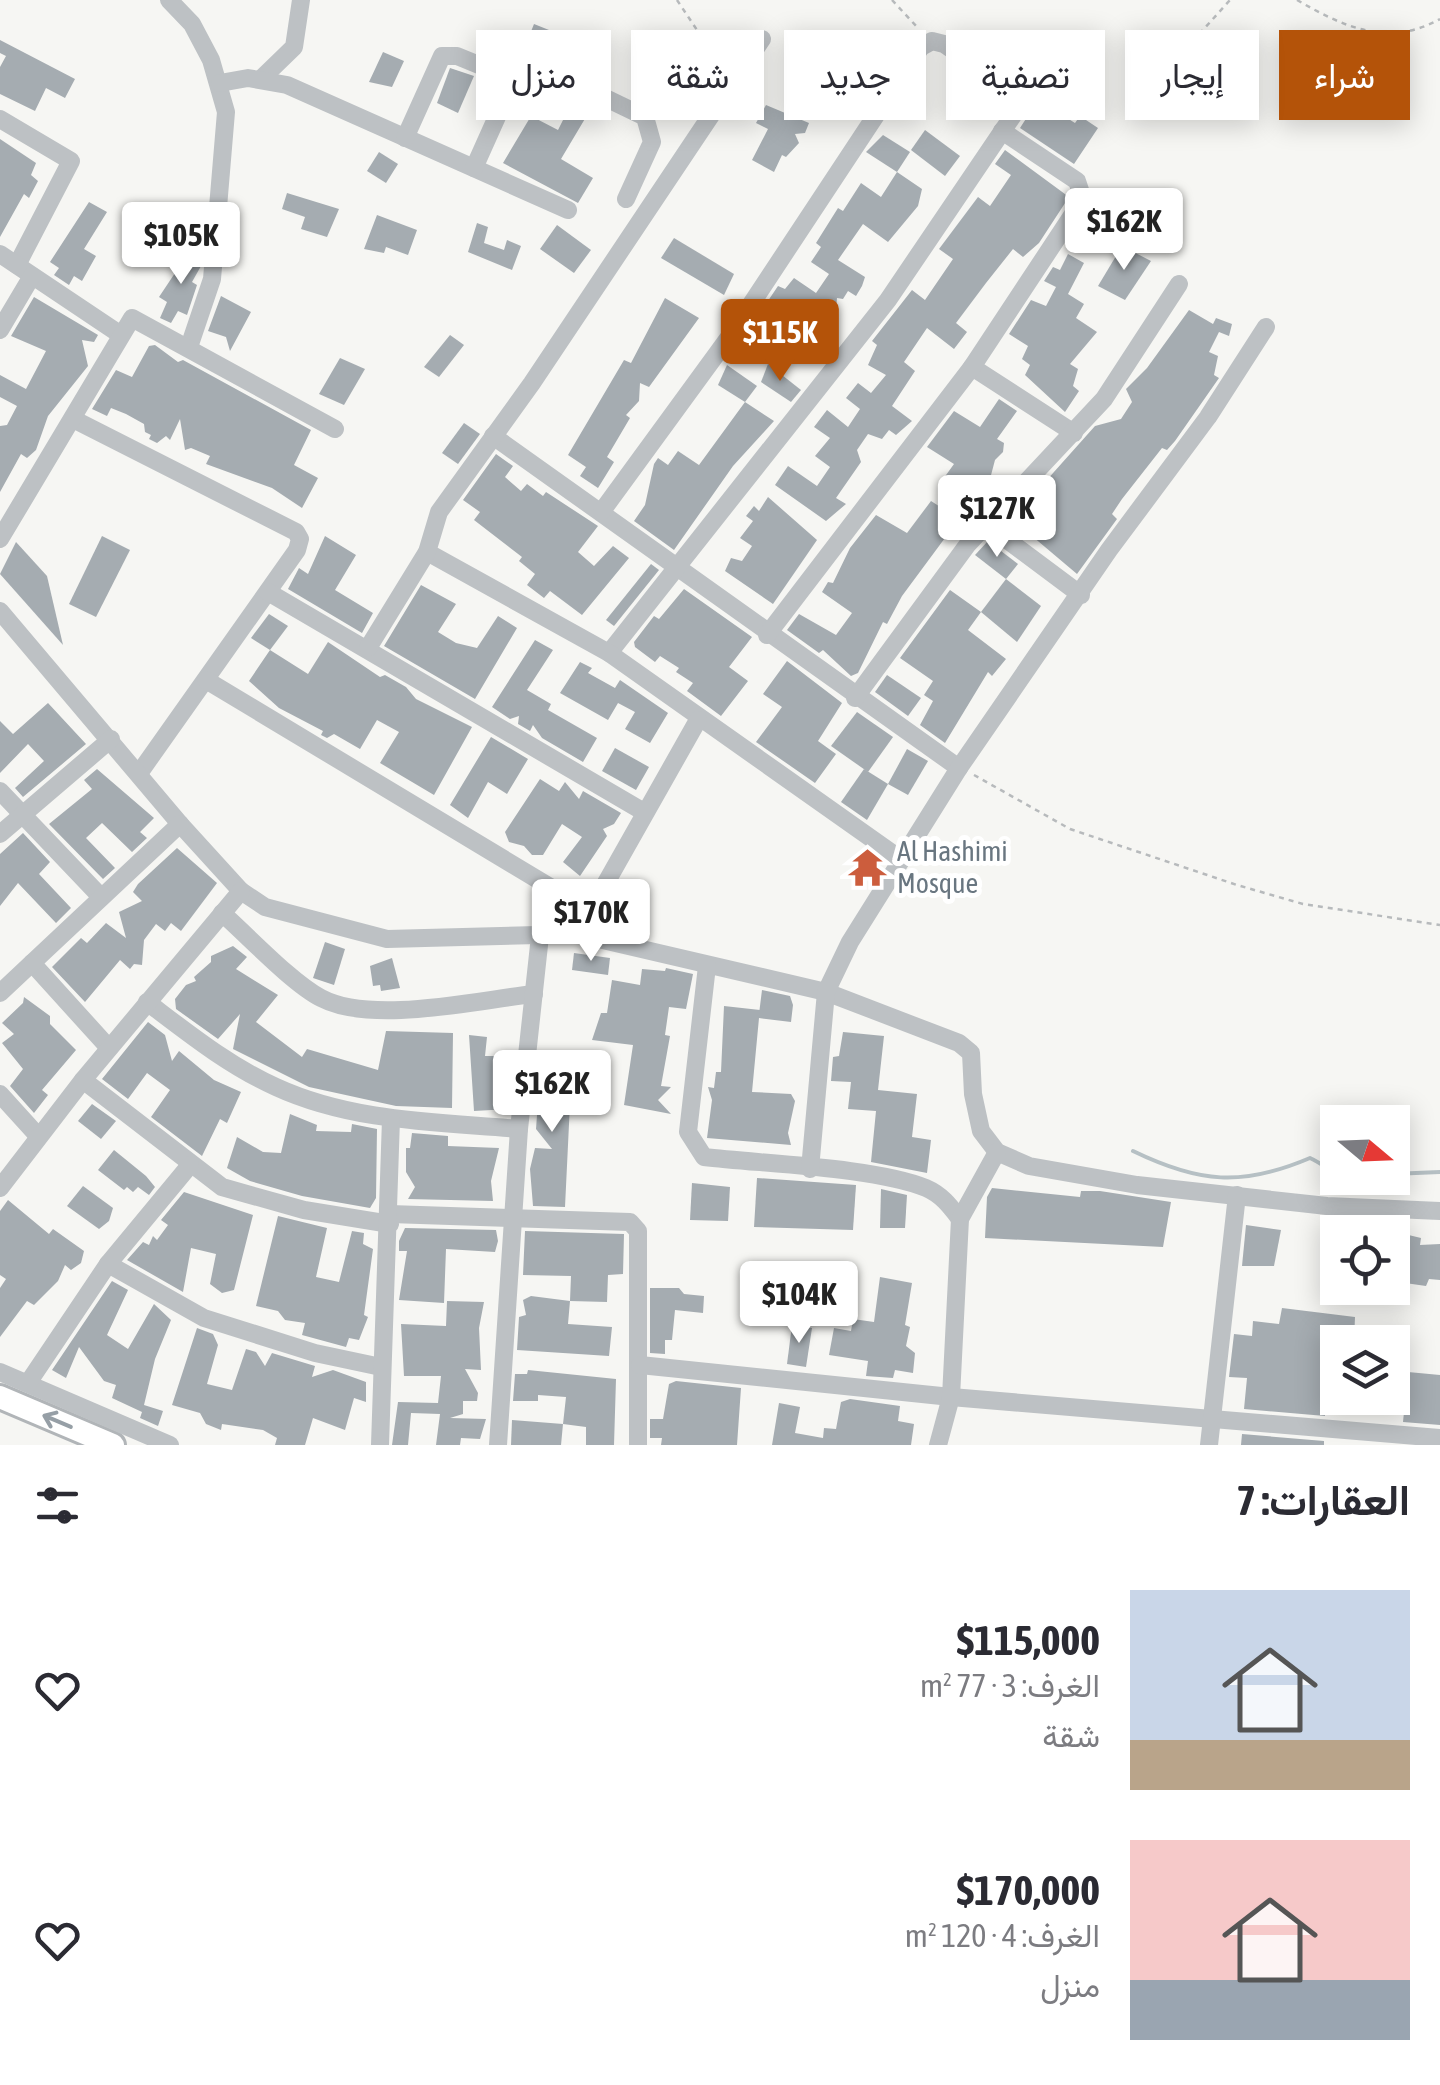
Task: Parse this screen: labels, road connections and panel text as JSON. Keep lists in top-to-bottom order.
{
  "places": {
    "temple": ["Al Hashimi Mosque"]
  },
  "north": "right",
  "page": {
    "chip": [
      "شراء",
      "إيجار",
      "تصفية",
      "جديد",
      "شقة",
      "منزل"
    ],
    "price": [
      "$162K",
      "$105K",
      "$115K",
      "$127K",
      "$170K",
      "$162K",
      "$104K"
    ],
    "heading": "العقارات: 7",
    "list": [
      {
        "name": "$115,000",
        "note": "الغرف: 3 · 77 m² · شقة"
      },
      {
        "name": "$170,000",
        "note": "الغرف: 4 · 120 m² · منزل"
      }
    ]
  }
}
